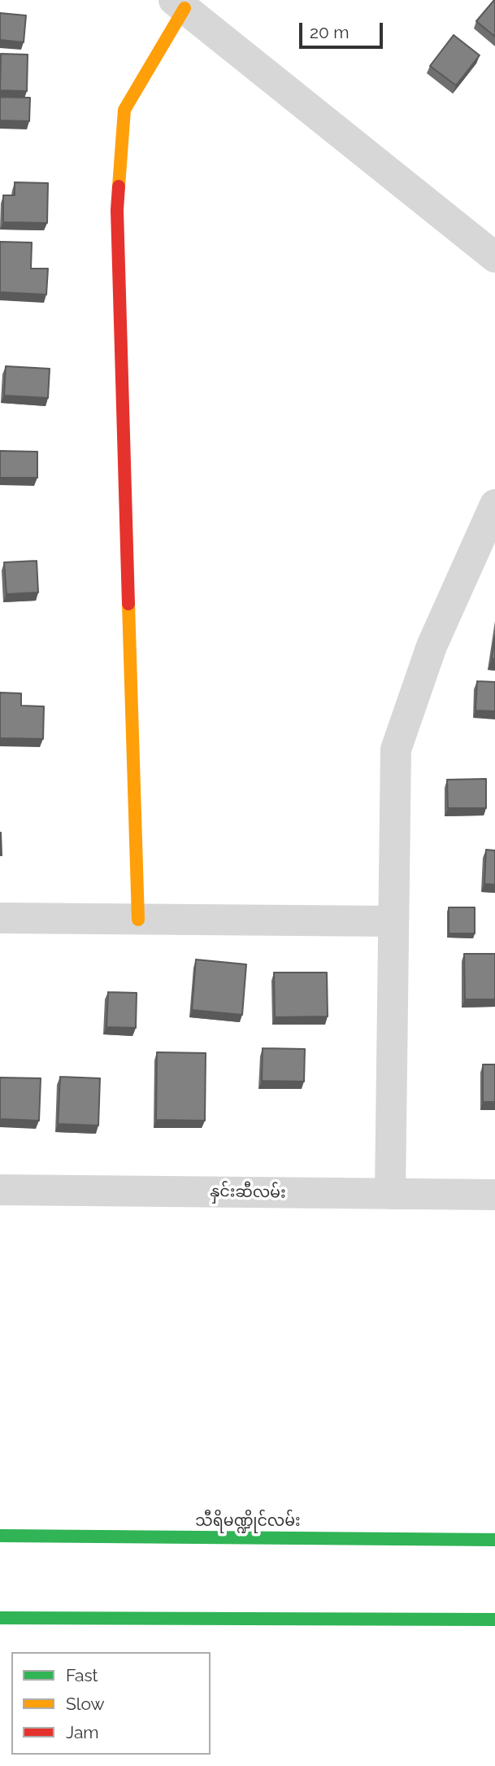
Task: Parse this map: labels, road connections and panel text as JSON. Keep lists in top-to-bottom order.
{
  "streets": {
    "main road": ["သီရိမဏ္ဍိုင်လမ်း"],
    "street": ["နှင်းဆီလမ်း"]
  },
  "legend": ["Fast", "Slow", "Jam"],
  "scale_bar": "20 m"
}
